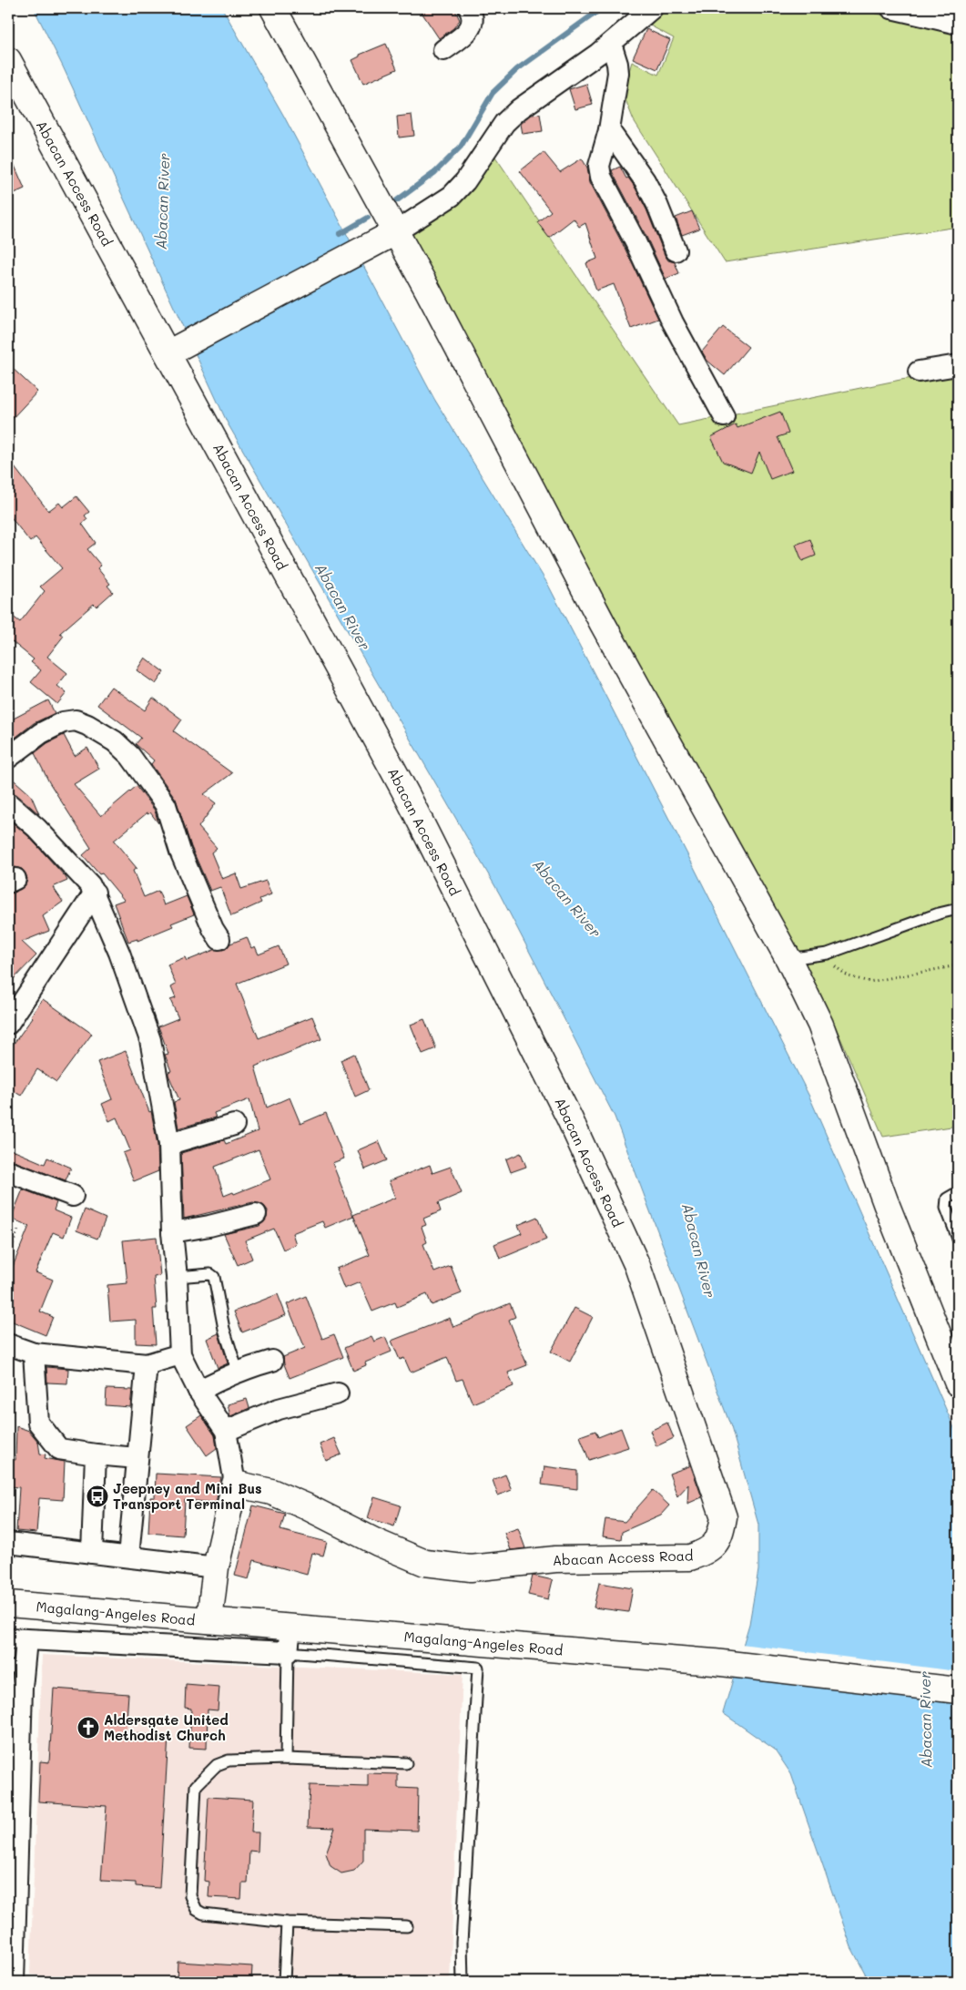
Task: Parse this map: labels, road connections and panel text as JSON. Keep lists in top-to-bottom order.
{
  "streets": {
    "street": ["Abacan Access Road", "Magalang-Angeles Road"]
  },
  "water": ["Abacan River"],
  "places": {
    "bus stop": ["Jeepney and Mini Bus Transport Terminal"],
    "church": ["Aldersgate United Methodist Church"]
  }
}
